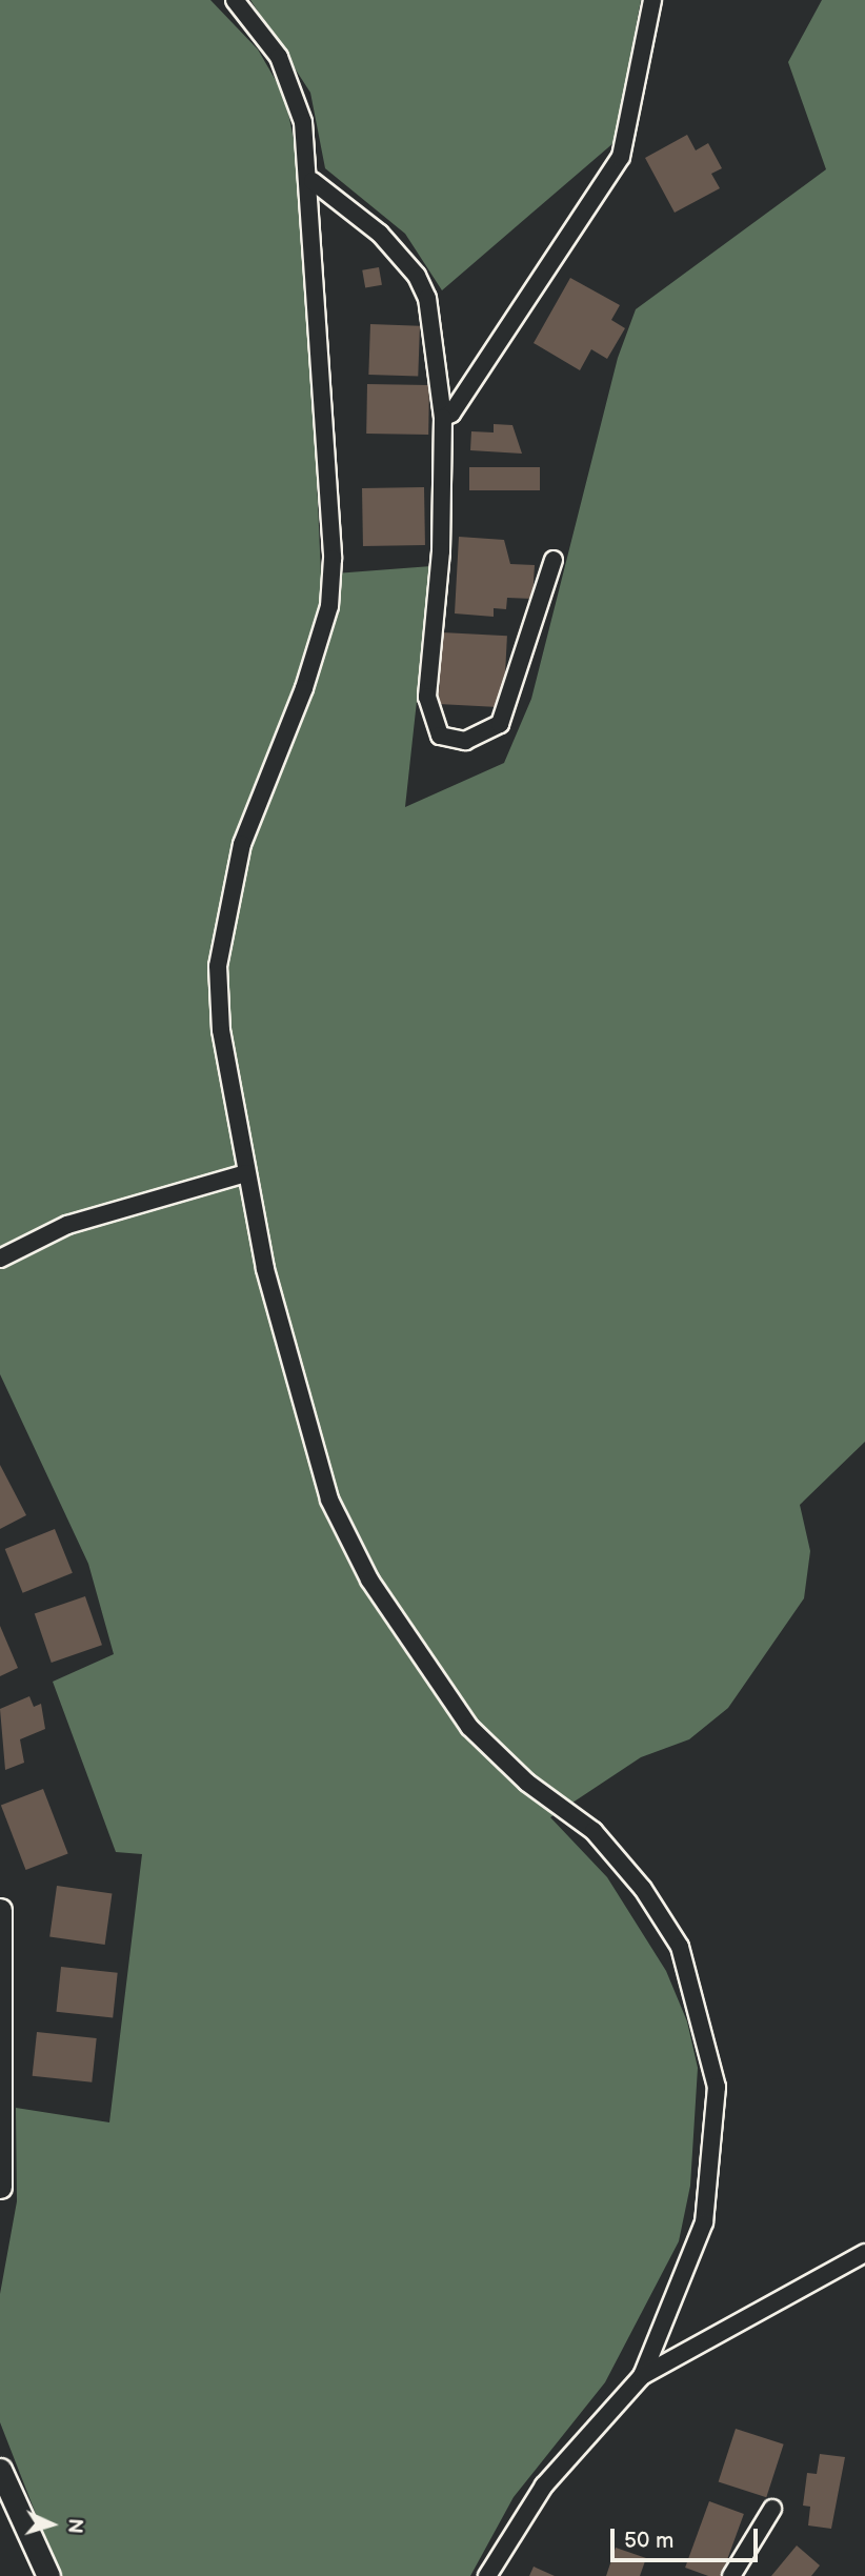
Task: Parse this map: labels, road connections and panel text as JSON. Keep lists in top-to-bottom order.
{
  "scale_bar": "50 m",
  "north": "right"
}
